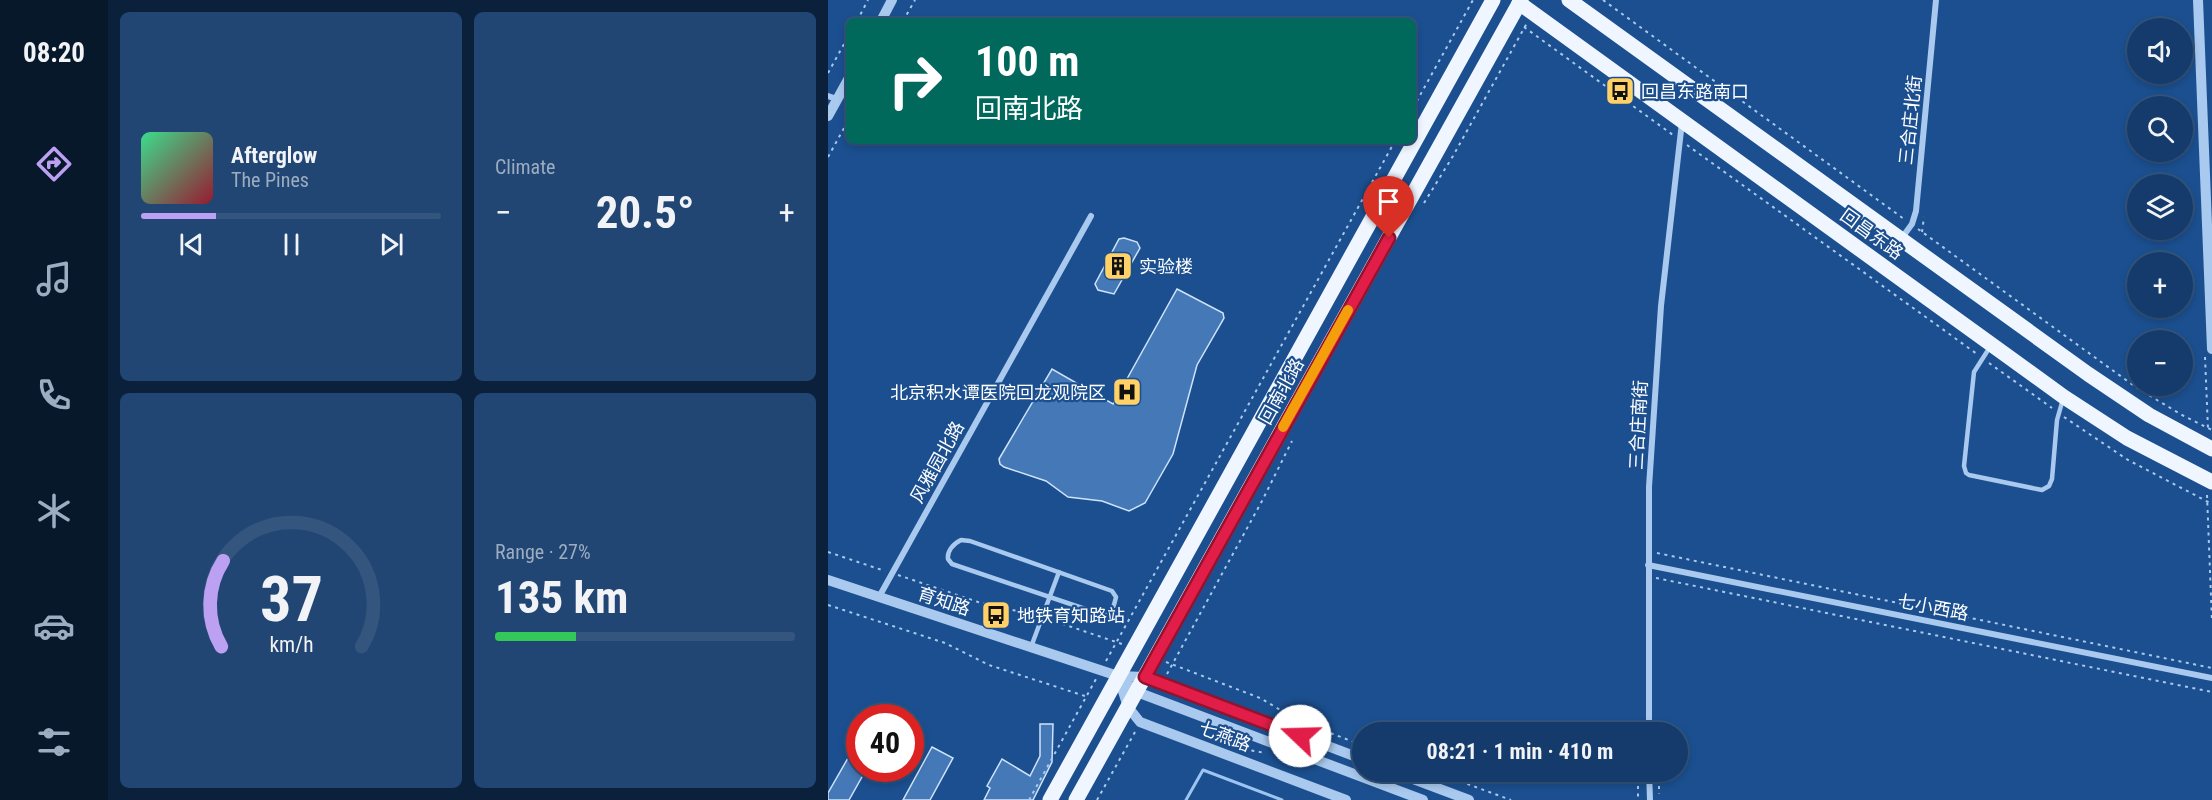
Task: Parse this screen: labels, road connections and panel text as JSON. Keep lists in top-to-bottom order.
{
  "streets": {
    "main road": ["回昌东路", "回南北路"],
    "street": [
      "三合庄北街",
      "三合庄南街",
      "风雅园北路",
      "育知路",
      "七小西路",
      "七燕路"
    ]
  },
  "crossings": [
    ["三合庄北街", "回昌东路"],
    ["回昌东路", "回南北路"],
    ["回昌东路", "三合庄南街"],
    ["回南北路", "育知路"],
    ["回南北路", "七燕路"],
    ["三合庄南街", "七小西路"],
    ["风雅园北路", "育知路"]
  ],
  "places": {
    "bus stop": ["回昌东路南口", "地铁育知路站"],
    "building": ["实验楼"],
    "hospital": ["北京积水谭医院回龙观院区"]
  },
  "page": {
    "tabs": "08:20",
    "tile": [
      "Climate",
      ["Range · 27%", "135 km"]
    ],
    "map_buttons": ["+", "−"],
    "turn": ["100 m", "回南北路"],
    "song": ["Afterglow", "The Pines"],
    "heat": ["−", "20.5°", "+"],
    "limit": "40",
    "trip": "08:21 · 1 min · 410 m",
    "gauge": ["37", "km/h"]
  }
}
